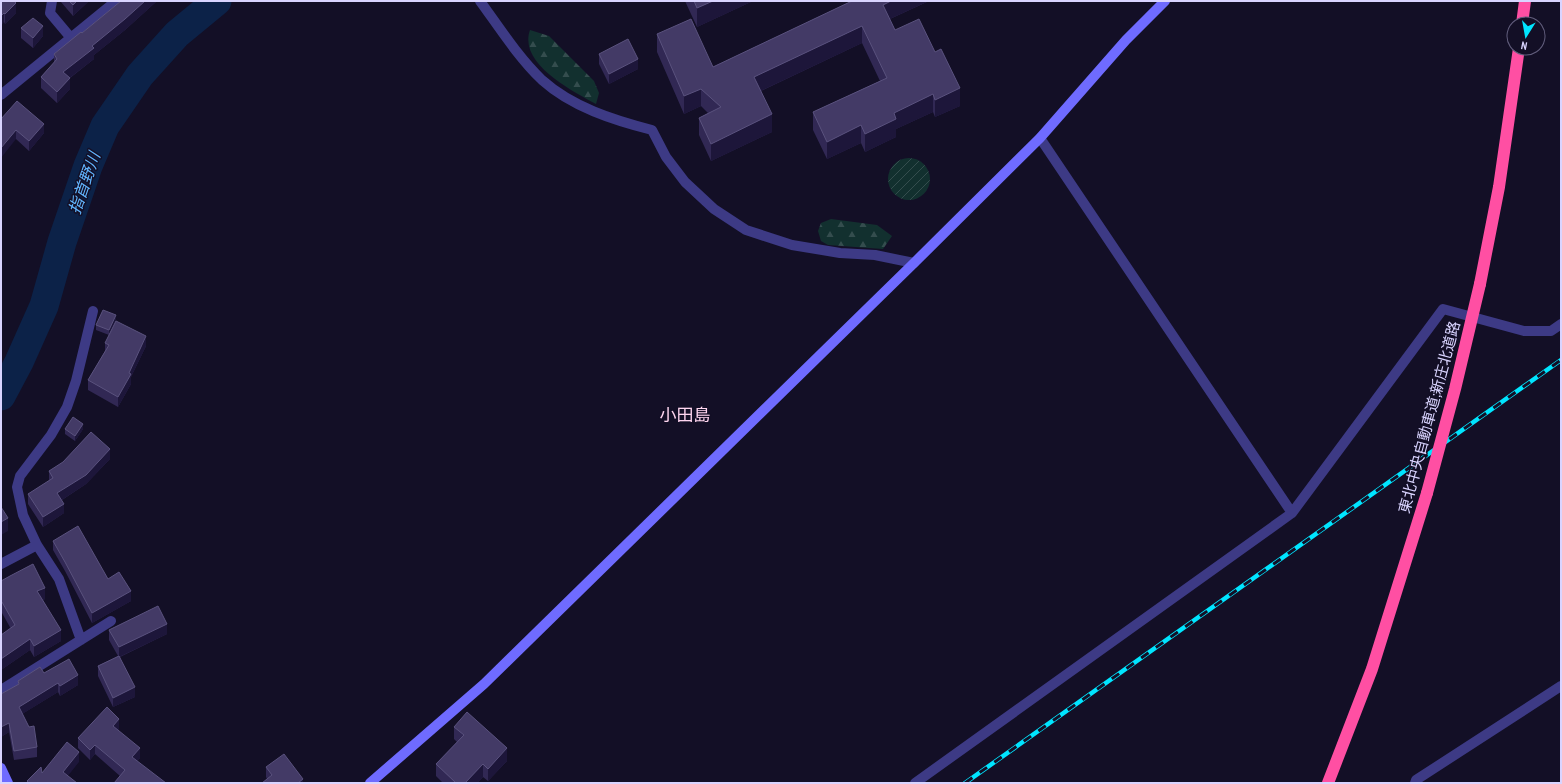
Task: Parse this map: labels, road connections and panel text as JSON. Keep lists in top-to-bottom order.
{
  "streets": {
    "highway": ["東北中央自動車道;新庄北道路"]
  },
  "districts": ["小田島"],
  "water": ["指首野川"],
  "north": "bottom"
}
